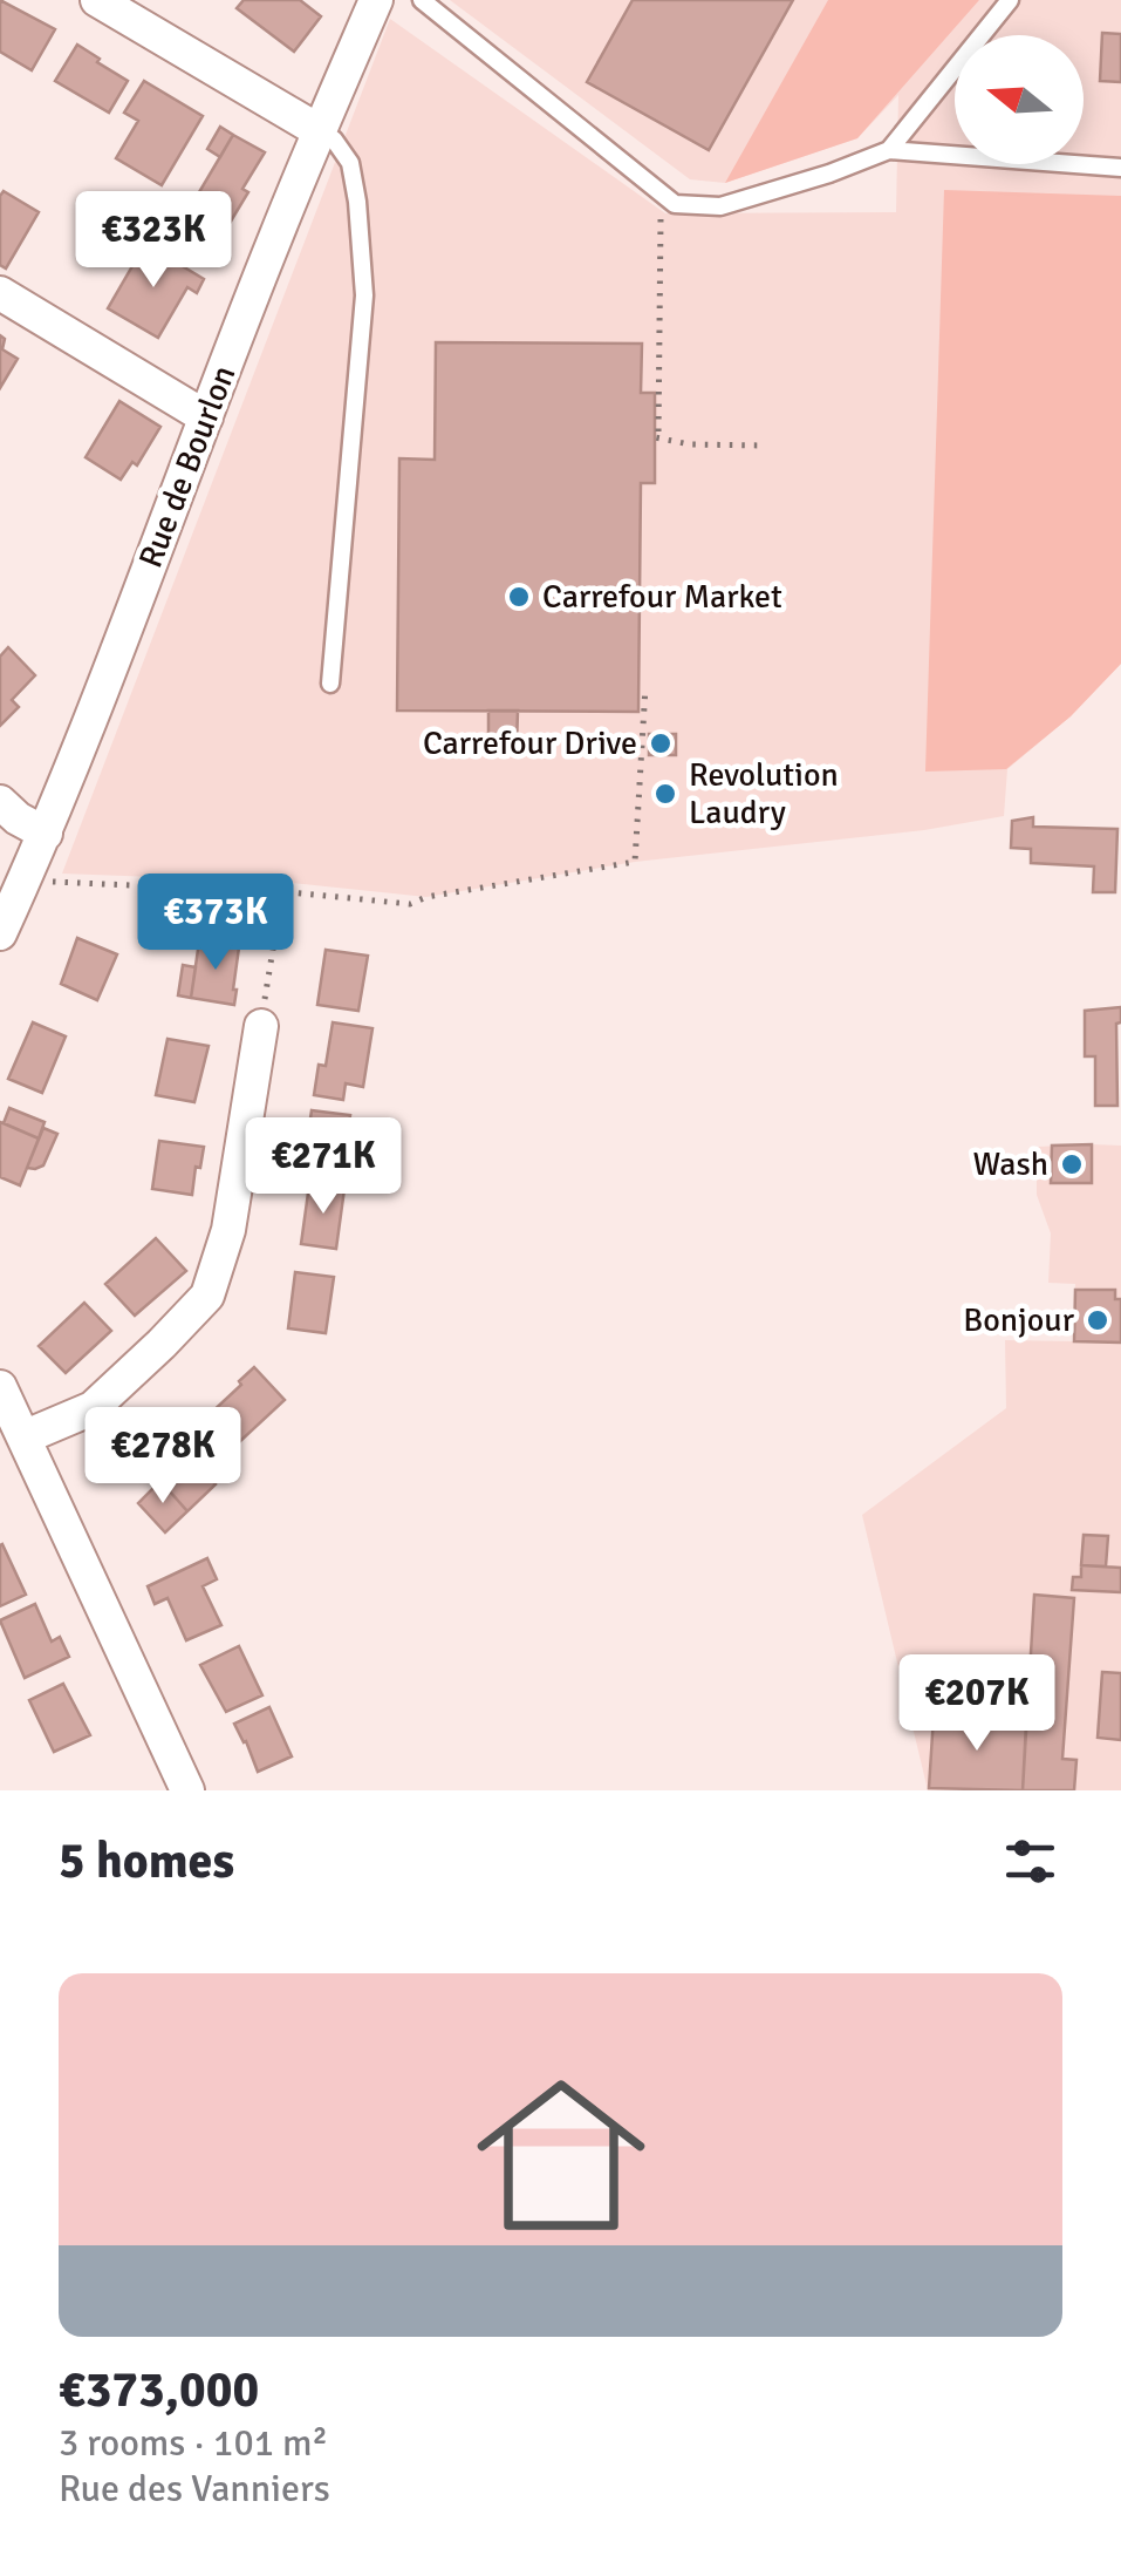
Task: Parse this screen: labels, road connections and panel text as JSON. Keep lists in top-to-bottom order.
{
  "streets": {
    "street": ["Rue de Bourlon"]
  },
  "places": [
    "Carrefour Market",
    "Carrefour Drive",
    "Revolution Laudry",
    "Wash",
    "Bonjour"
  ],
  "north": "left",
  "page": {
    "price": [
      "€323K",
      "€373K",
      "€271K",
      "€278K",
      "€207K"
    ],
    "heading": "5 homes",
    "list": [
      {
        "name": "€373,000",
        "note": "3 rooms · 101 m² · Rue des Vanniers"
      }
    ]
  }
}
